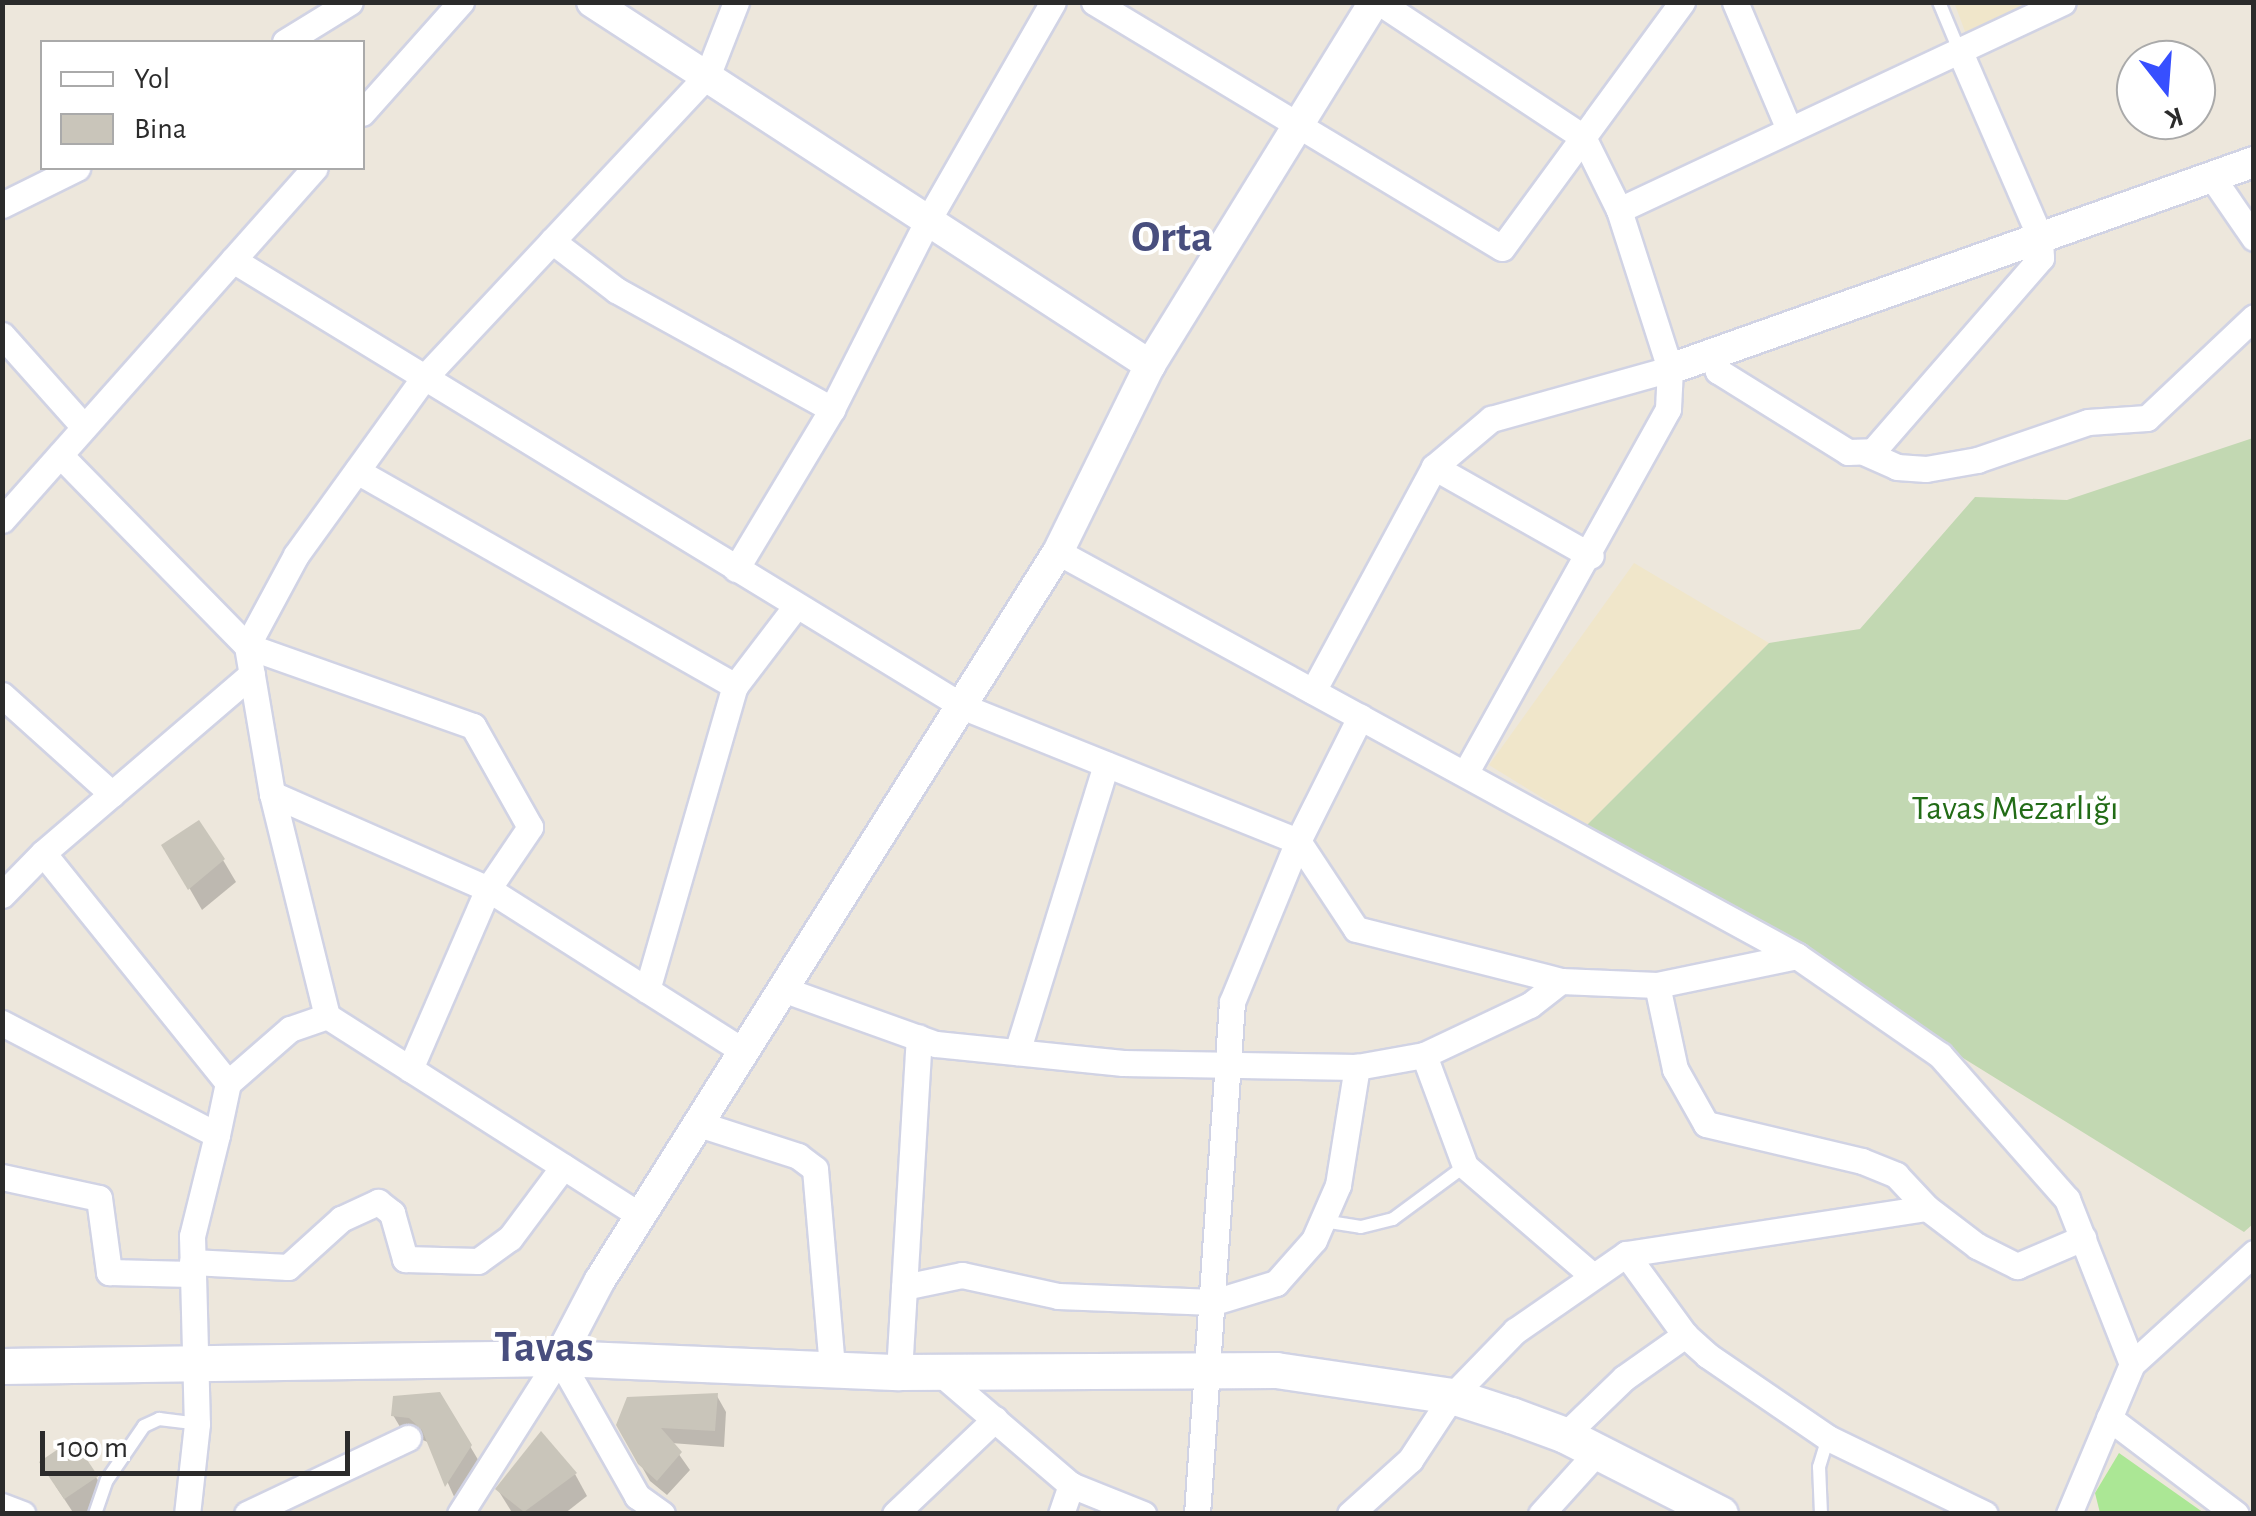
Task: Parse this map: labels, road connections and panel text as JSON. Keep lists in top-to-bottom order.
{
  "districts": ["Orta", "Tavas"],
  "parks": ["Tavas Mezarlığı"],
  "legend": ["Yol", "Bina"],
  "scale_bar": "100 m",
  "north": "bottom"
}
